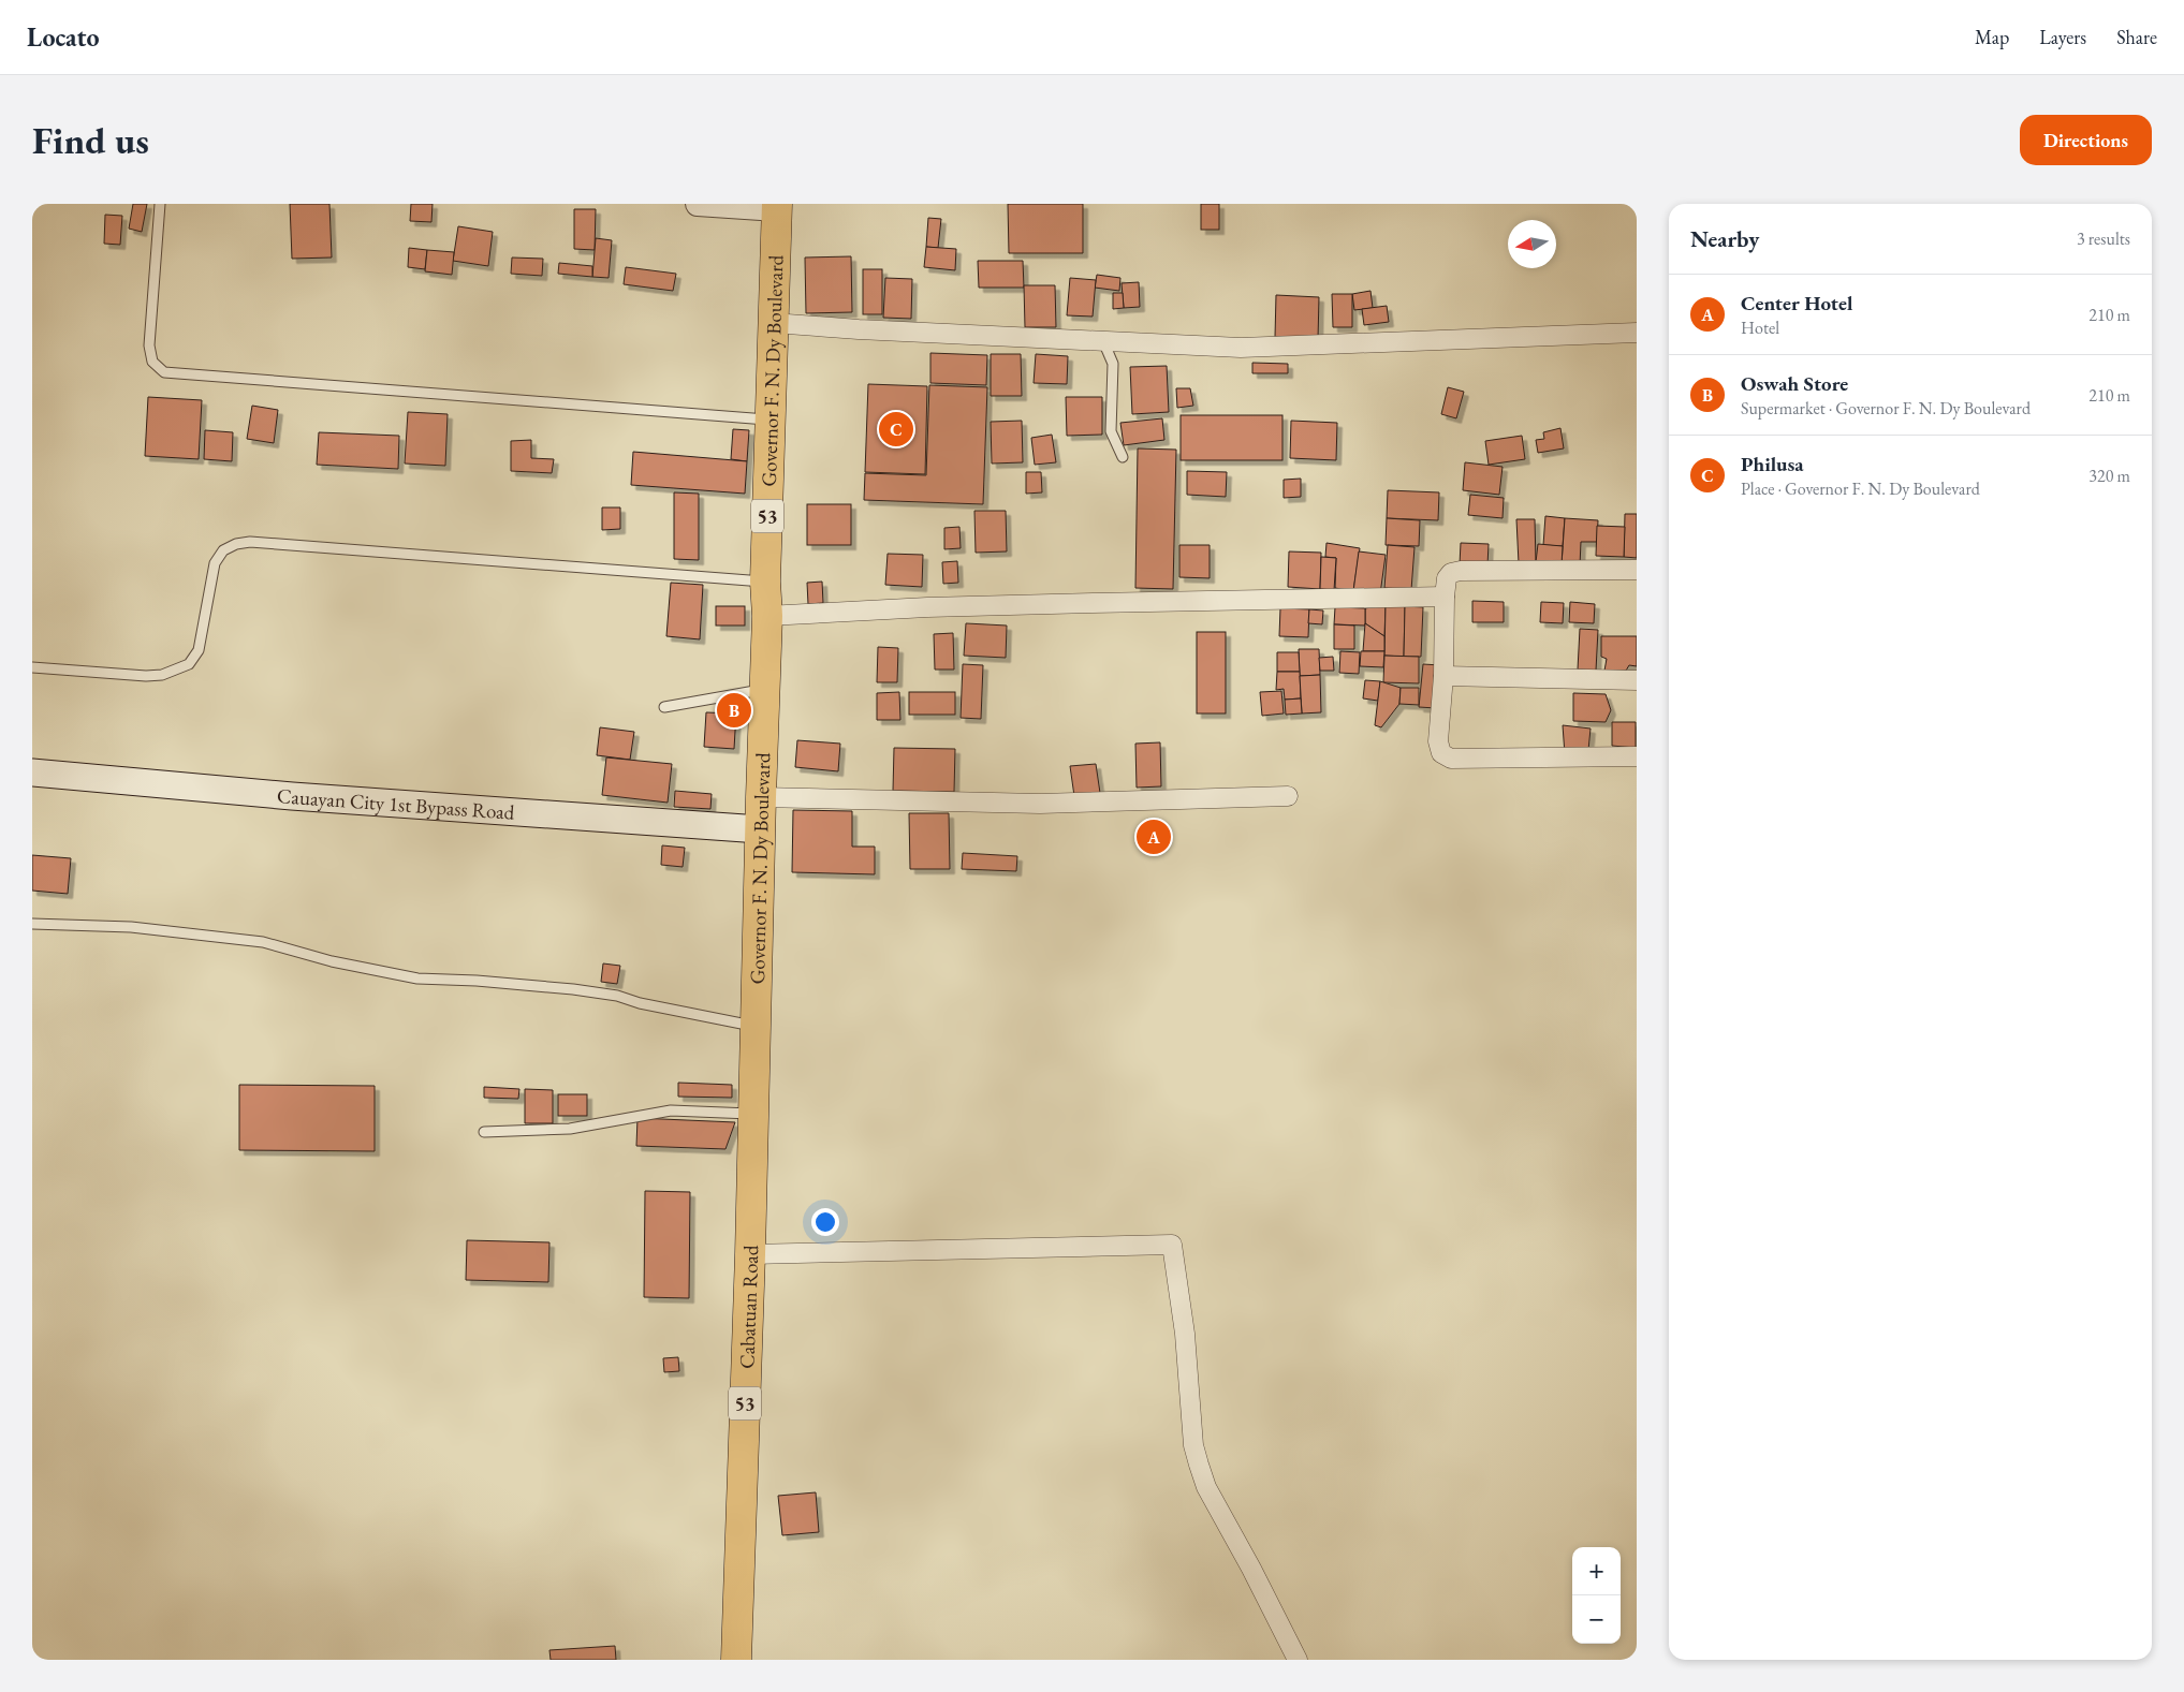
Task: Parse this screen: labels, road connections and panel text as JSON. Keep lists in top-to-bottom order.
{
  "streets": {
    "highway": ["Governor F. N. Dy Boulevard", "53", "Cabatuan Road"],
    "main road": ["Cauayan City 1st Bypass Road"]
  },
  "crossings": [
    ["Governor F. N. Dy Boulevard", "Cauayan City 1st Bypass Road"],
    ["Governor F. N. Dy Boulevard", "Cabatuan Road"]
  ],
  "north": "left",
  "page": {
    "header": "Locato",
    "nav": ["Map", "Layers", "Share"],
    "buttons": "Directions",
    "title": "Find us",
    "heading": ["Nearby", "3 results"],
    "list": [
      {
        "mark": "A",
        "name": "Center Hotel",
        "note": "Hotel",
        "value": "210 m"
      },
      {
        "mark": "B",
        "name": "Oswah Store",
        "note": "Supermarket · Governor F. N. Dy Boulevard",
        "value": "210 m"
      },
      {
        "mark": "C",
        "name": "Philusa",
        "note": "Place · Governor F. N. Dy Boulevard",
        "value": "320 m"
      }
    ],
    "pins": ["C", "B", "A"],
    "map_buttons": ["+", "−"]
  }
}
